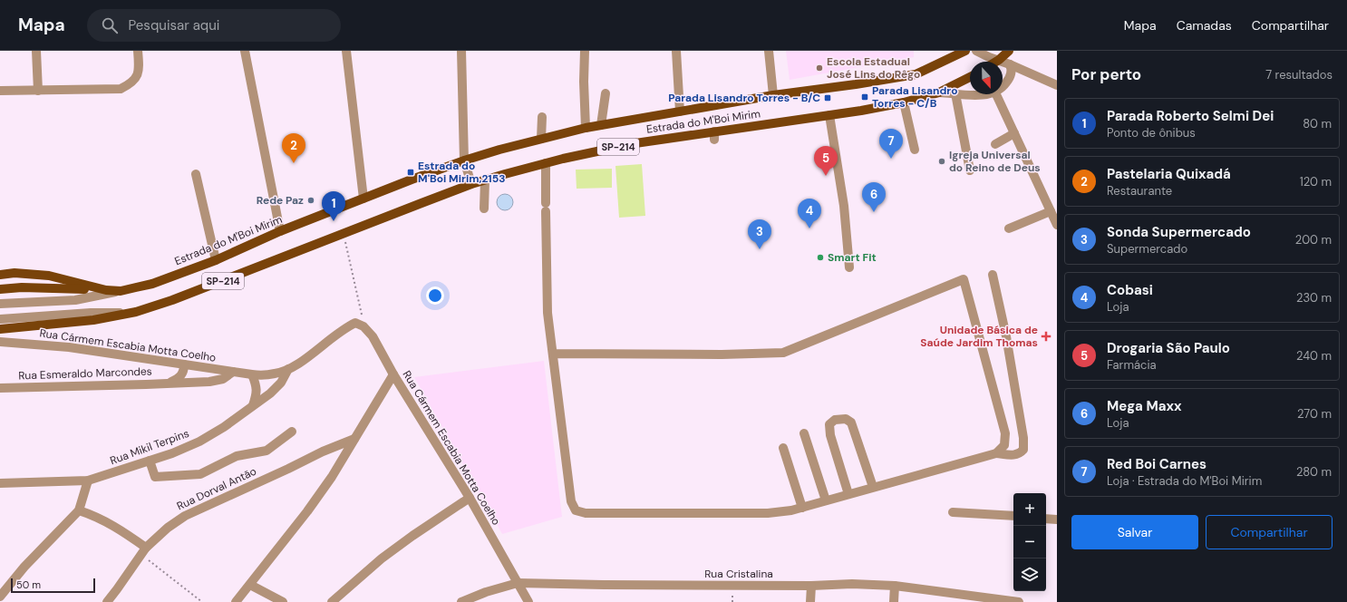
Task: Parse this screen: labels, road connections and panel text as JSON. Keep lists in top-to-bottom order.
{
  "streets": {
    "main road": ["Estrada do M'Boi Mirim", "SP-214"],
    "street": [
      "Rua Cármem Escabia Motta Coelho",
      "Rua Esmeraldo Marcondes",
      "Rua Mikil Terpins",
      "Rua Dorval Antão",
      "Rua Cristalina"
    ]
  },
  "crossings": [
    ["Rua Cármem Escabia Motta Coelho", "Rua Esmeraldo Marcondes"],
    ["Rua Cármem Escabia Motta Coelho", "Rua Mikil Terpins"],
    ["Rua Cármem Escabia Motta Coelho", "Rua Cristalina"]
  ],
  "places": {
    "other": [
      "Escola Estadual José Lins do Rêgo",
      "Igreja Universal do Reino de Deus",
      "Rede Paz",
      "Smart Fit"
    ],
    "transit": ["Parada Lisandro Torres - C/B", "Parada Lisandro Torres - B/C", "Estrada do M'Boi Mirim,2153"],
    "health": ["Unidade Básica de Saúde Jardim Thomas"]
  },
  "scale_bar": "50 m",
  "north": "bottom",
  "page": {
    "header": "Mapa",
    "search": "Pesquisar aqui",
    "nav": ["Mapa", "Camadas", "Compartilhar"],
    "heading": ["Por perto", "7 resultados"],
    "list": [
      {
        "mark": "1",
        "name": "Parada Roberto Selmi Dei",
        "note": "Ponto de ônibus",
        "value": "80 m"
      },
      {
        "mark": "2",
        "name": "Pastelaria Quixadá",
        "note": "Restaurante",
        "value": "120 m"
      },
      {
        "mark": "3",
        "name": "Sonda Supermercado",
        "note": "Supermercado",
        "value": "200 m"
      },
      {
        "mark": "4",
        "name": "Cobasi",
        "note": "Loja",
        "value": "230 m"
      },
      {
        "mark": "5",
        "name": "Drogaria São Paulo",
        "note": "Farmácia",
        "value": "240 m"
      },
      {
        "mark": "6",
        "name": "Mega Maxx",
        "note": "Loja",
        "value": "270 m"
      },
      {
        "mark": "7",
        "name": "Red Boi Carnes",
        "note": "Loja · Estrada do M'Boi Mirim",
        "value": "280 m"
      }
    ],
    "pins": [
      "7",
      "2",
      "5",
      "6",
      "1",
      "4",
      "3"
    ],
    "map_buttons": ["+", "−"],
    "buttons": ["Salvar", "Compartilhar"],
    "scale": "50 m"
  }
}
